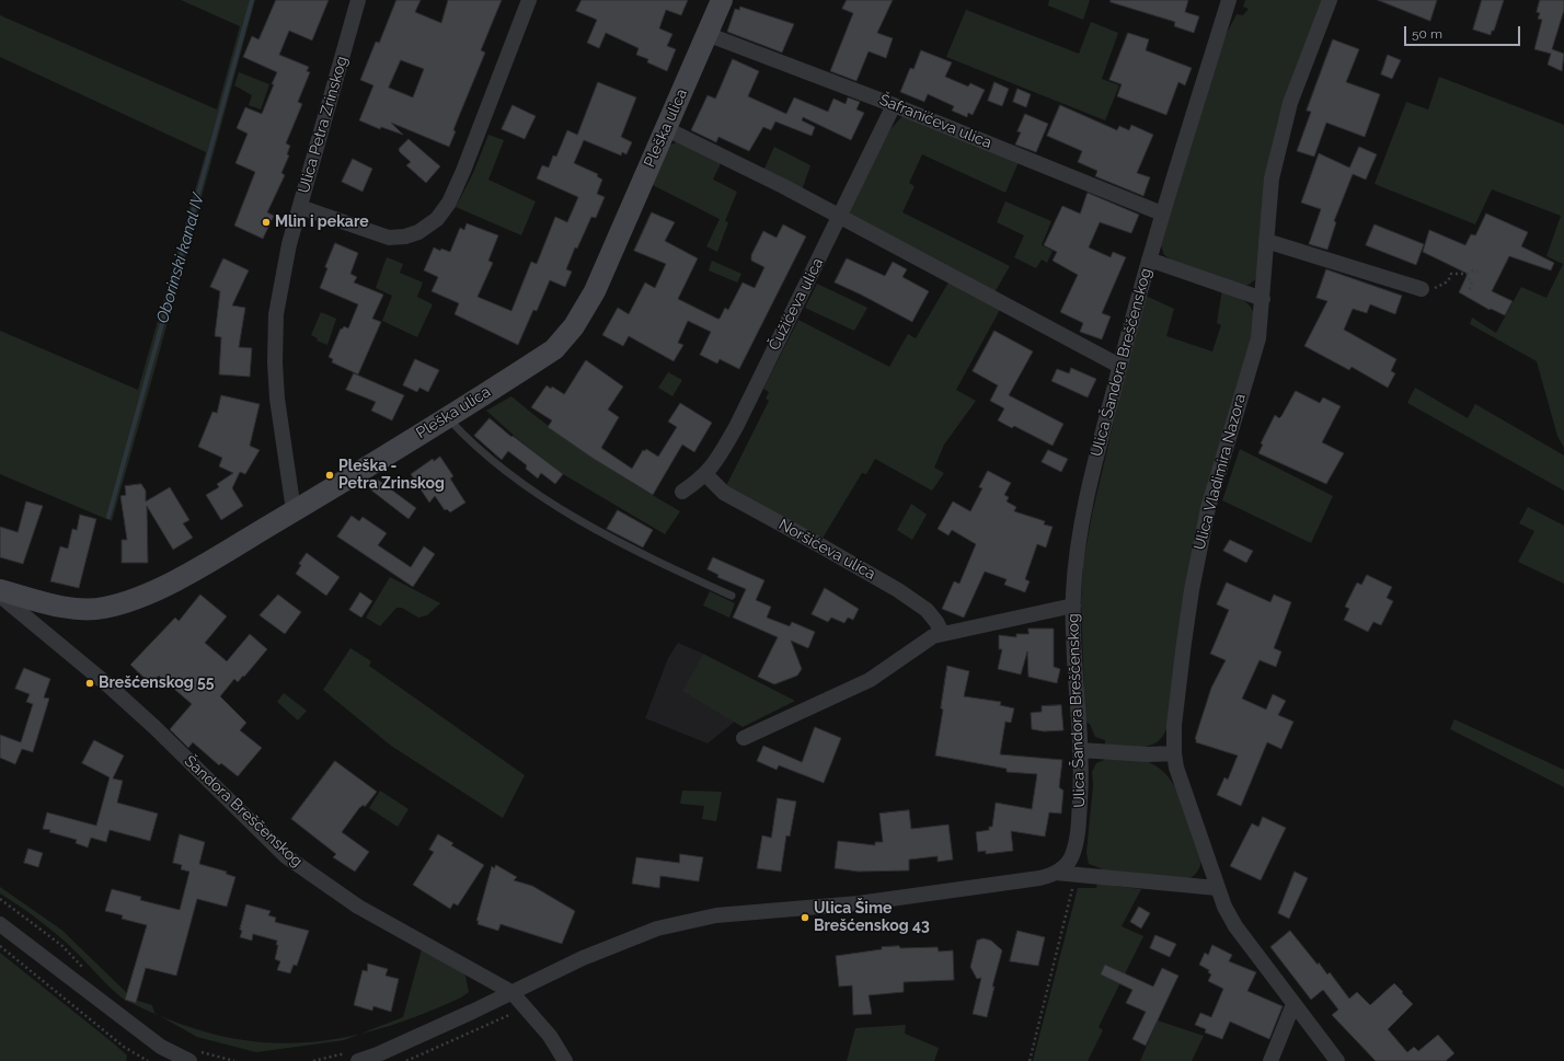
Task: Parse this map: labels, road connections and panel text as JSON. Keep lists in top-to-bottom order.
{
  "streets": {
    "street": [
      "Šafranićeva ulica",
      "Ulica Petra Zrinskog",
      "Pleška ulica",
      "Čužićeva ulica",
      "Ulica Šandora Breščenskog",
      "Ulica Vladimira Nazora",
      "Noršićeva ulica",
      "Šandora Breščenskog"
    ]
  },
  "crossings": [
    ["Šafranićeva ulica", "Pleška ulica"],
    ["Šafranićeva ulica", "Čužićeva ulica"],
    ["Šafranićeva ulica", "Ulica Šandora Breščenskog"],
    ["Ulica Petra Zrinskog", "Pleška ulica"],
    ["Čužićeva ulica", "Noršićeva ulica"],
    ["Ulica Šandora Breščenskog", "Šandora Breščenskog"]
  ],
  "water": ["Oborinski kanal IV"],
  "places": [
    "Mlin i pekare",
    "Pleška - Petra Zrinskog",
    "Brešćenskog 55",
    "Ulica Šime Brešćenskog 43"
  ],
  "scale_bar": "50 m"
}
